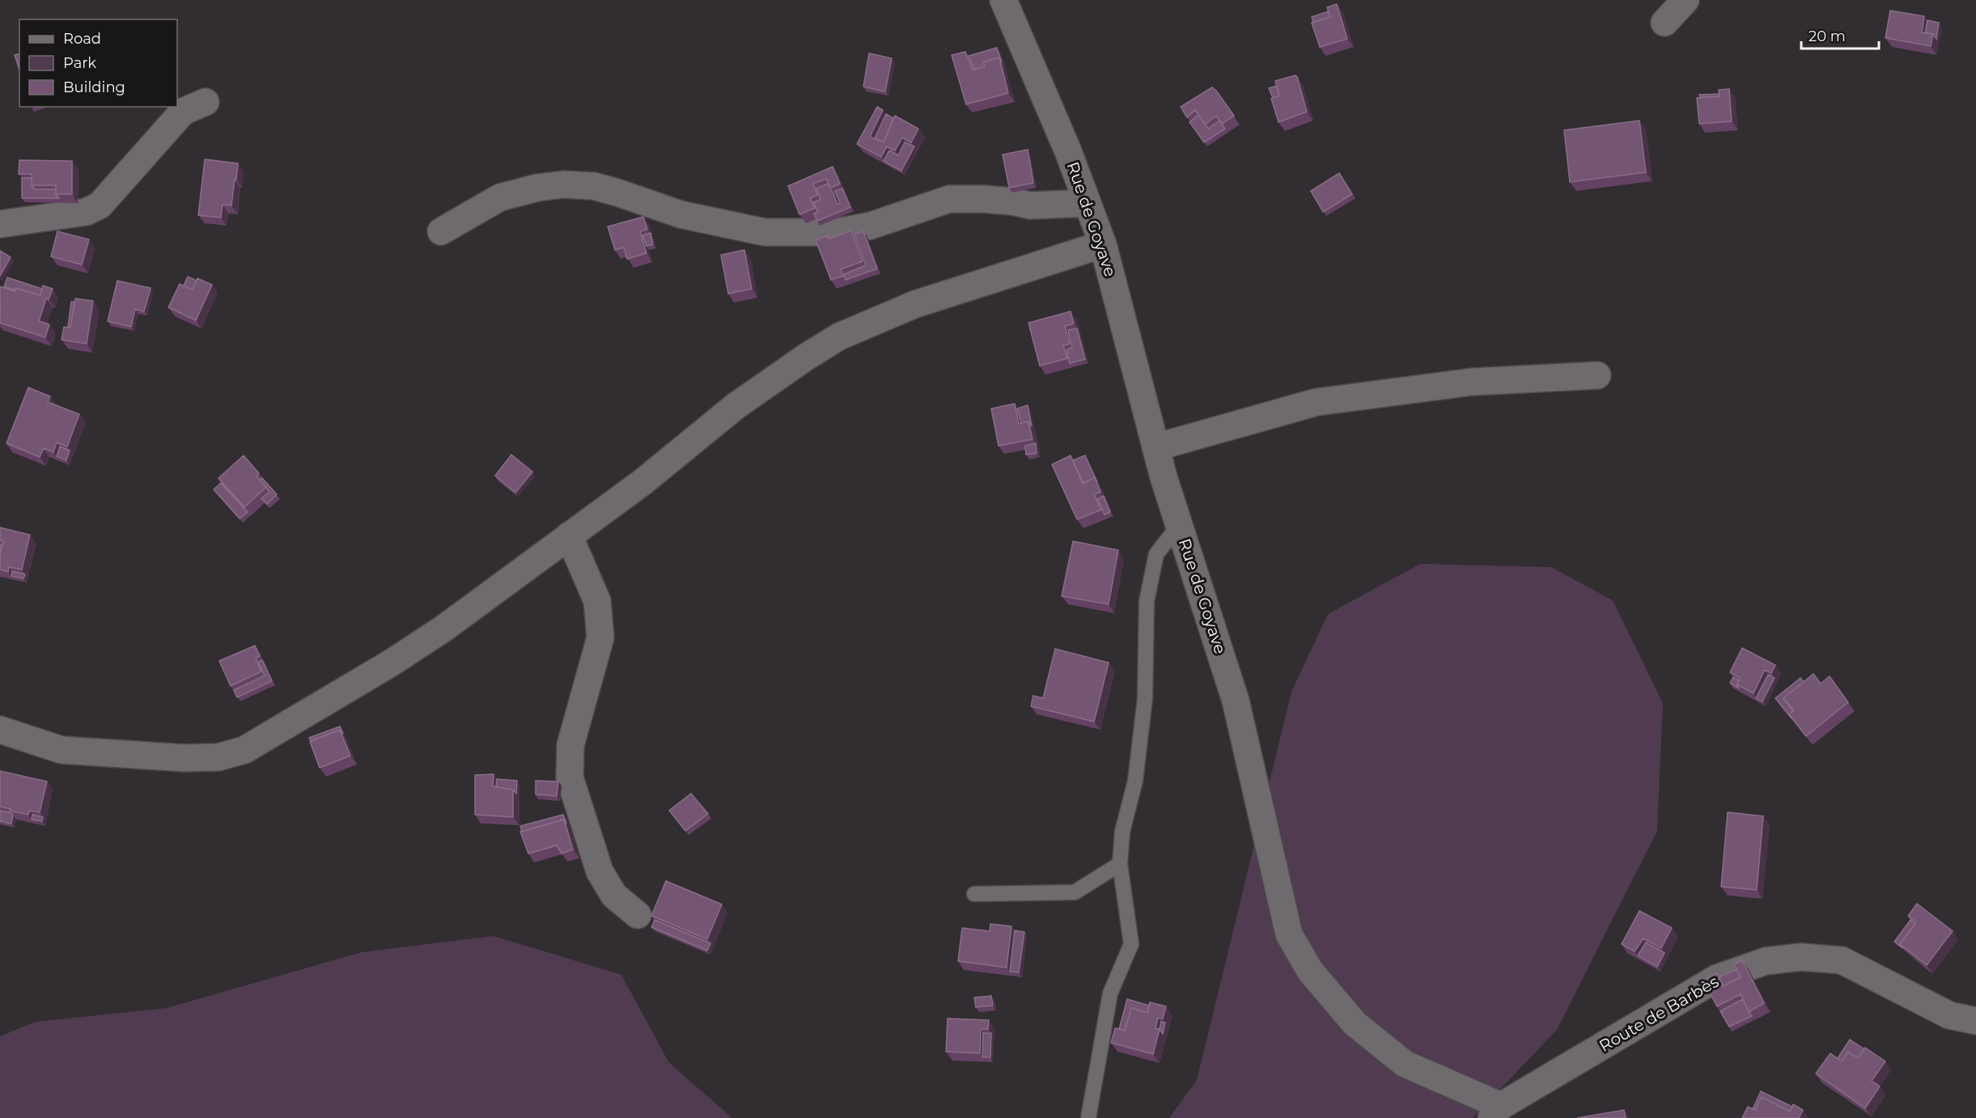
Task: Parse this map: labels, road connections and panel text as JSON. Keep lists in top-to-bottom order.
{
  "streets": {
    "street": ["Rue de Goyave", "Route de Barbès"]
  },
  "crossings": [
    ["Rue de Goyave", "Route de Barbès"]
  ],
  "legend": ["Road", "Park", "Building"],
  "scale_bar": "20 m"
}
